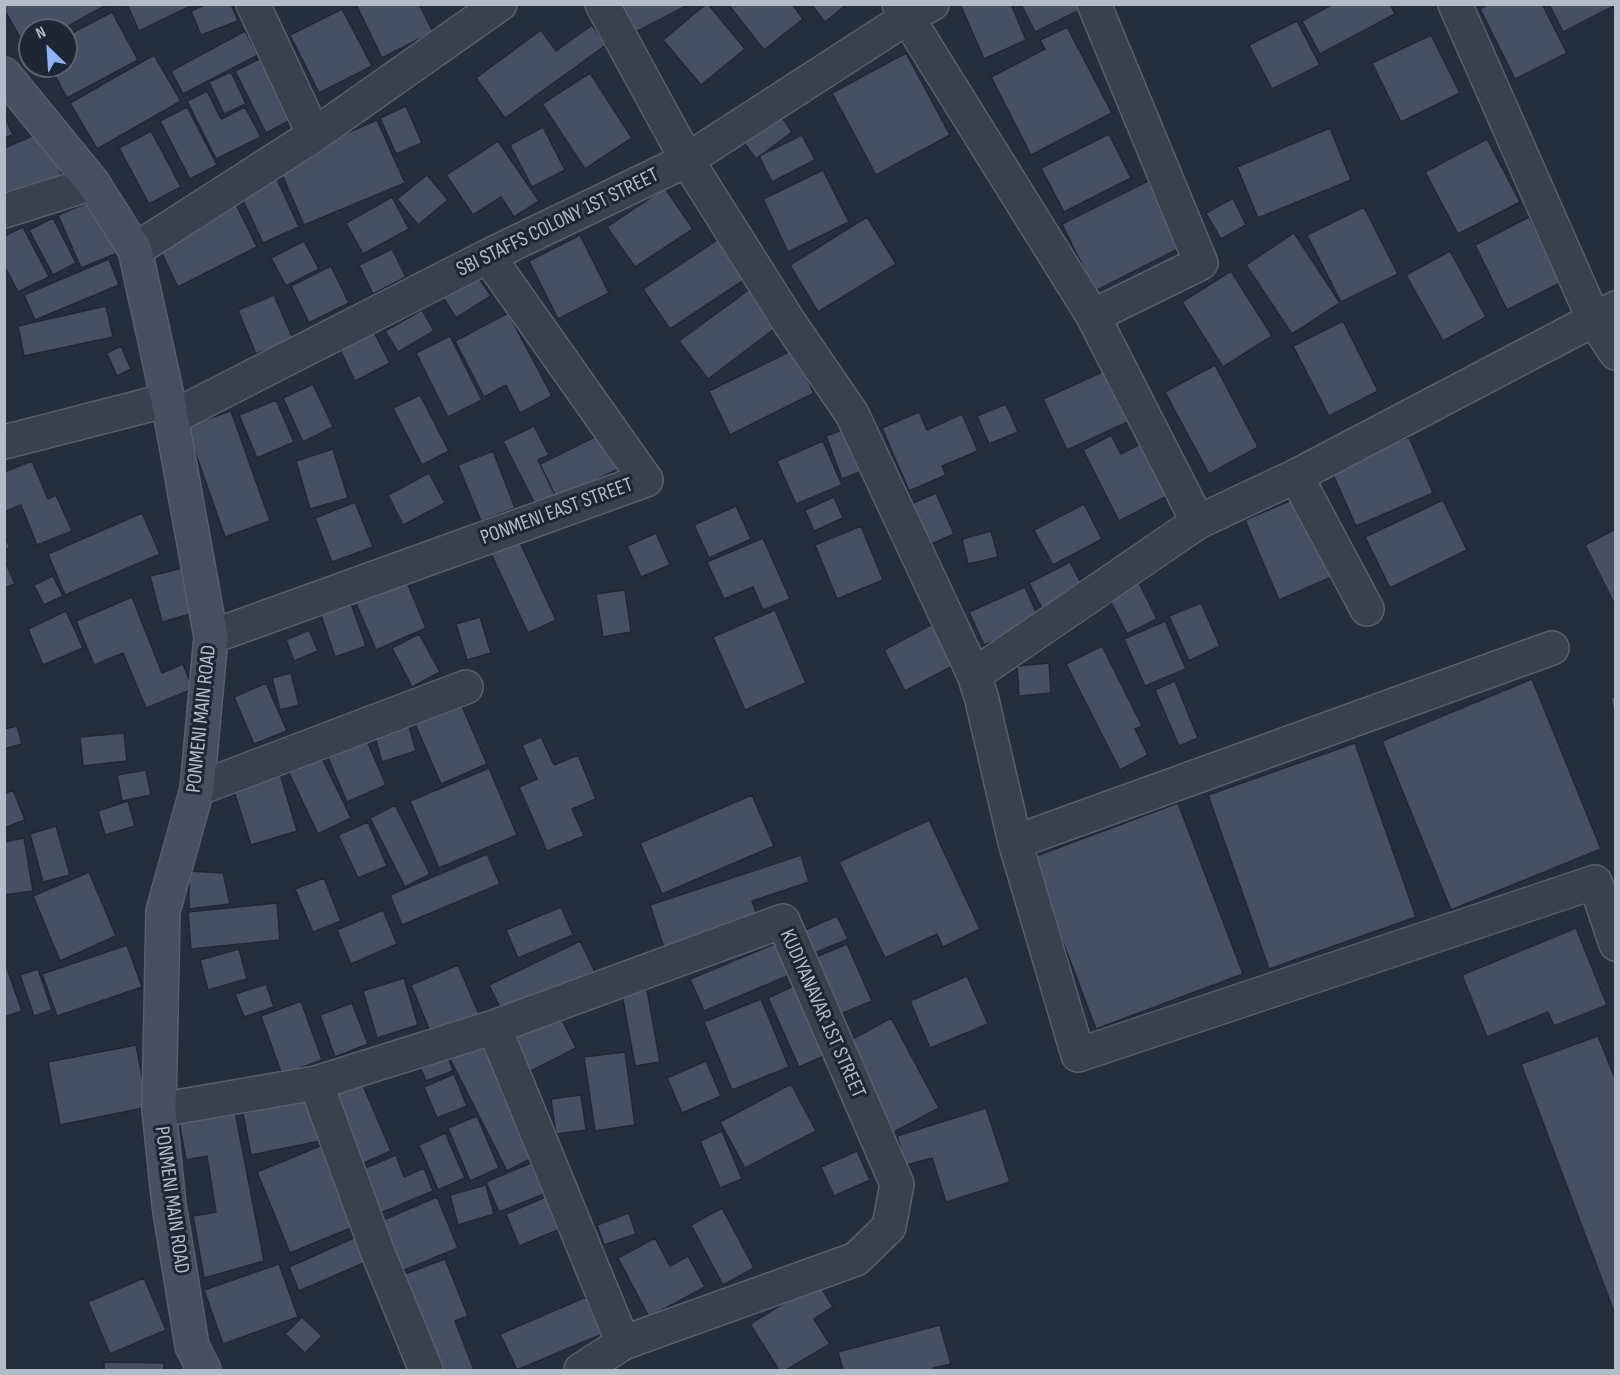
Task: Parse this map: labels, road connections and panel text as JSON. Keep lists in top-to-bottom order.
{
  "streets": {
    "street": [
      "SBI STAFFS COLONY 1ST STREET",
      "PONMENI EAST STREET",
      "PONMENI MAIN ROAD",
      "KUDIYANAVAR 1ST STREET"
    ]
  },
  "crossings": [
    ["SBI STAFFS COLONY 1ST STREET", "PONMENI EAST STREET"],
    ["SBI STAFFS COLONY 1ST STREET", "PONMENI MAIN ROAD"],
    ["PONMENI EAST STREET", "PONMENI MAIN ROAD"],
    ["PONMENI MAIN ROAD", "KUDIYANAVAR 1ST STREET"]
  ],
  "north": "top left"
}
